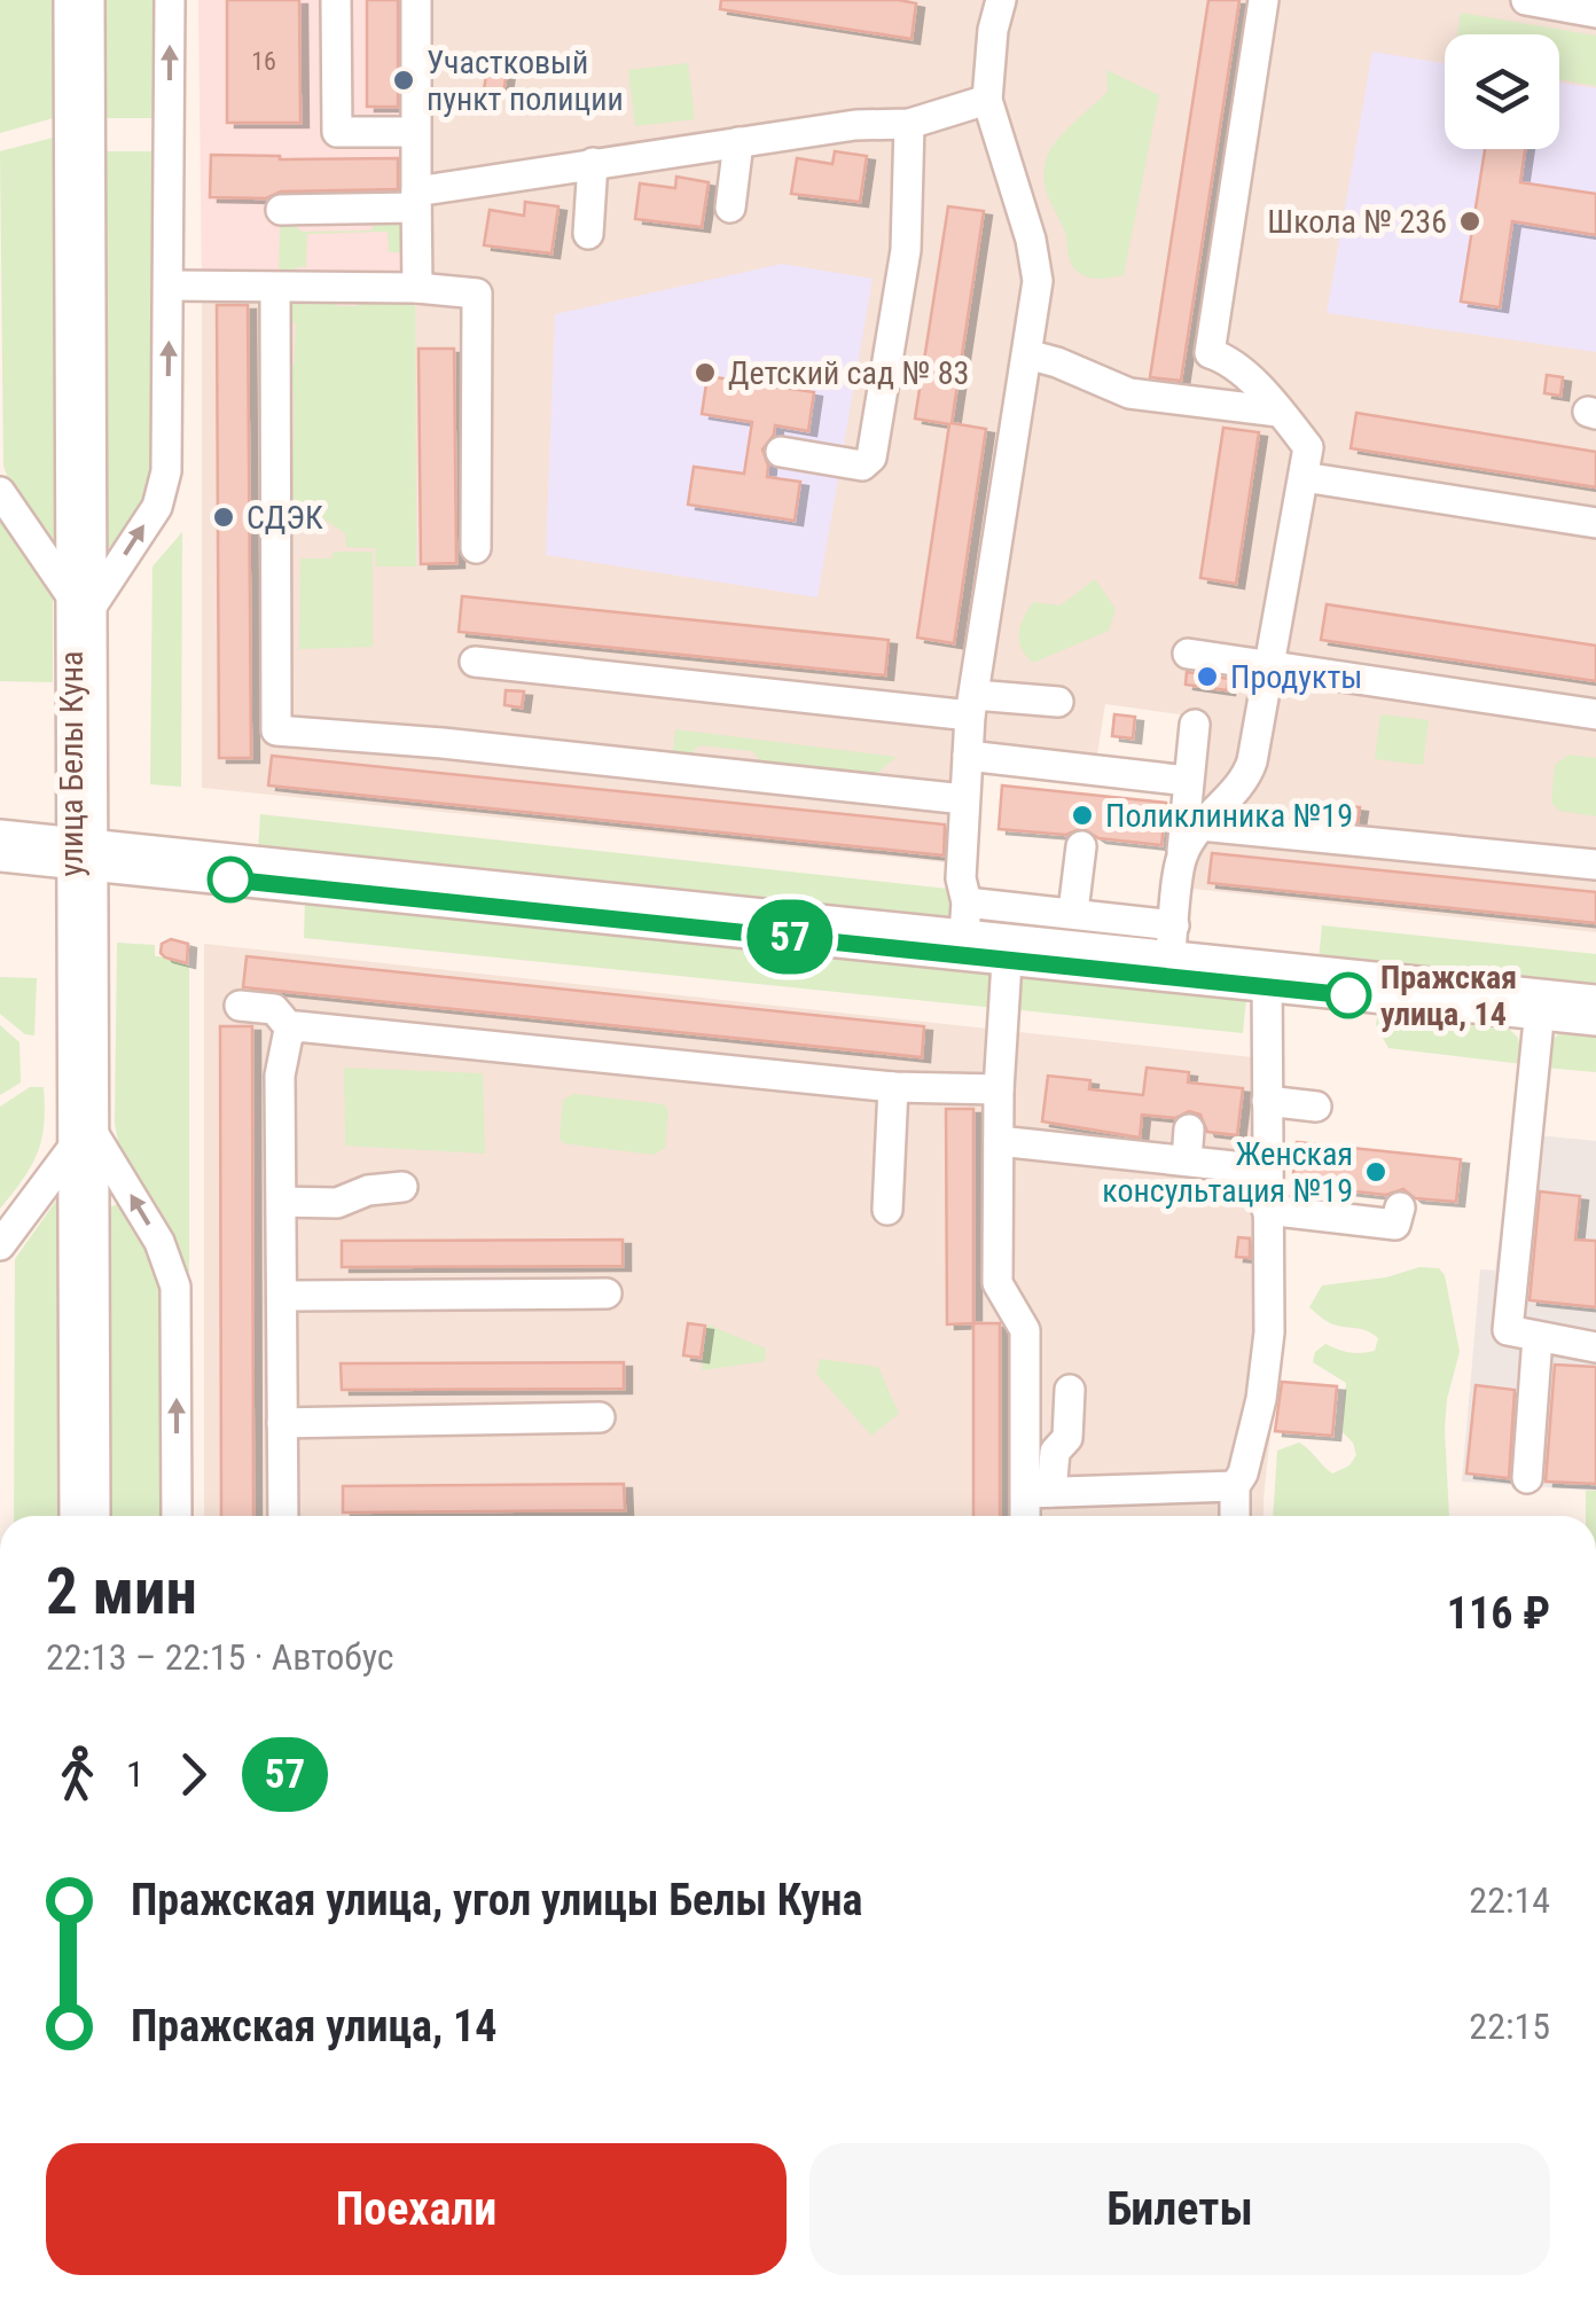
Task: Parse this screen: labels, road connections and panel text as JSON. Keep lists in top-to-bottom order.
{
  "streets": {
    "street": ["улица Белы Куна"]
  },
  "places": [
    "Участковый пункт полиции",
    "Школа № 236",
    "Детский сад № 83",
    "СДЭК",
    "Продукты",
    "Поликлиника №19",
    "Пражская улица, 14",
    "Женская консультация №19"
  ],
  "lines": ["bus line 57"],
  "house_numbers": ["16"],
  "page": {
    "on_map": "57",
    "heading": ["2 мин", "22:13 – 22:15 · Автобус", "116 ₽"],
    "legs": ["1", "57"],
    "list": [
      {
        "name": "Пражская улица, угол улицы Белы Куна",
        "value": "22:14"
      },
      {
        "name": "Пражская улица, 14",
        "value": "22:15"
      }
    ],
    "buttons": ["Поехали", "Билеты"]
  }
}
